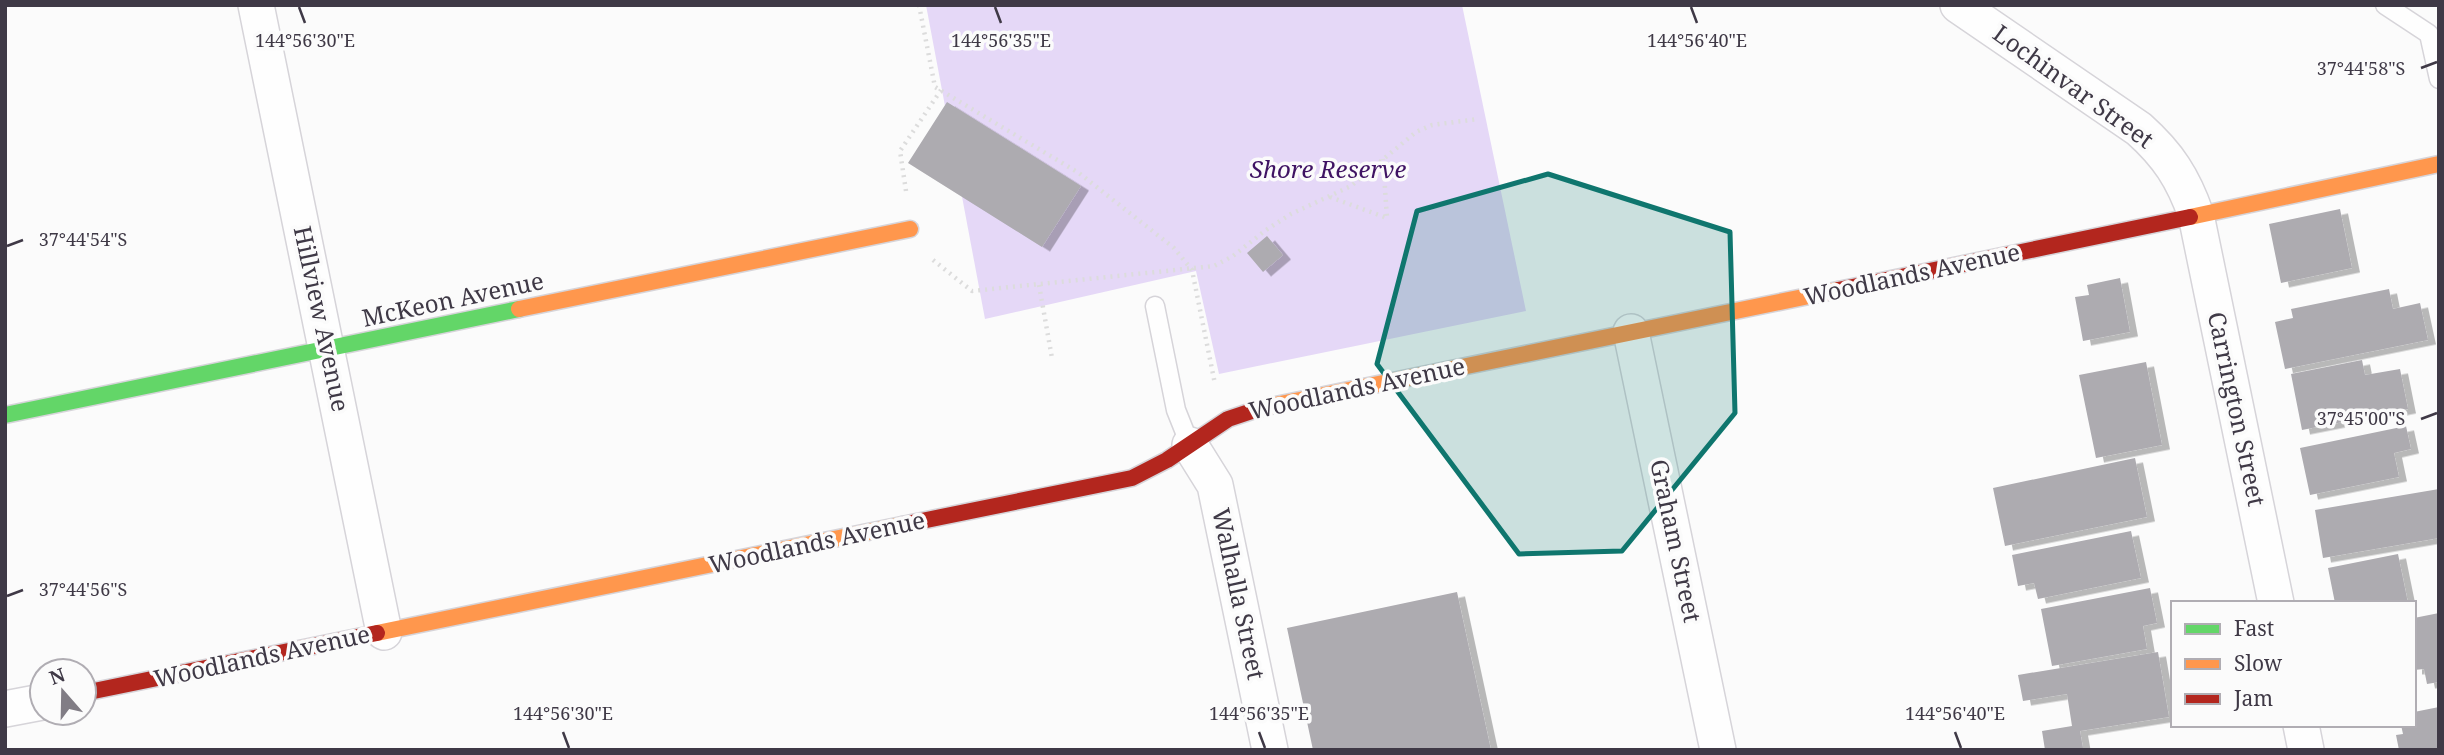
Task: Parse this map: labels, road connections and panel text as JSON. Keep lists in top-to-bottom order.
{
  "streets": {
    "street": [
      "Lochinvar Street",
      "Woodlands Avenue",
      "McKeon Avenue",
      "Hillview Avenue",
      "Carrington Street",
      "Graham Street",
      "Walhalla Street"
    ]
  },
  "crossings": [
    ["Lochinvar Street", "Woodlands Avenue"],
    ["Lochinvar Street", "Carrington Street"],
    ["Woodlands Avenue", "Hillview Avenue"],
    ["Woodlands Avenue", "Carrington Street"],
    ["Woodlands Avenue", "Graham Street"],
    ["Woodlands Avenue", "Walhalla Street"],
    ["McKeon Avenue", "Hillview Avenue"]
  ],
  "parks": ["Shore Reserve"],
  "legend": ["Fast", "Slow", "Jam"],
  "north": "top",
  "coordinates": [
    "144°56'30\"E",
    "144°56'35\"E",
    "144°56'40\"E",
    "37°44'58\"S",
    "37°44'54\"S",
    "37°45'00\"S",
    "37°44'56\"S"
  ]
}
